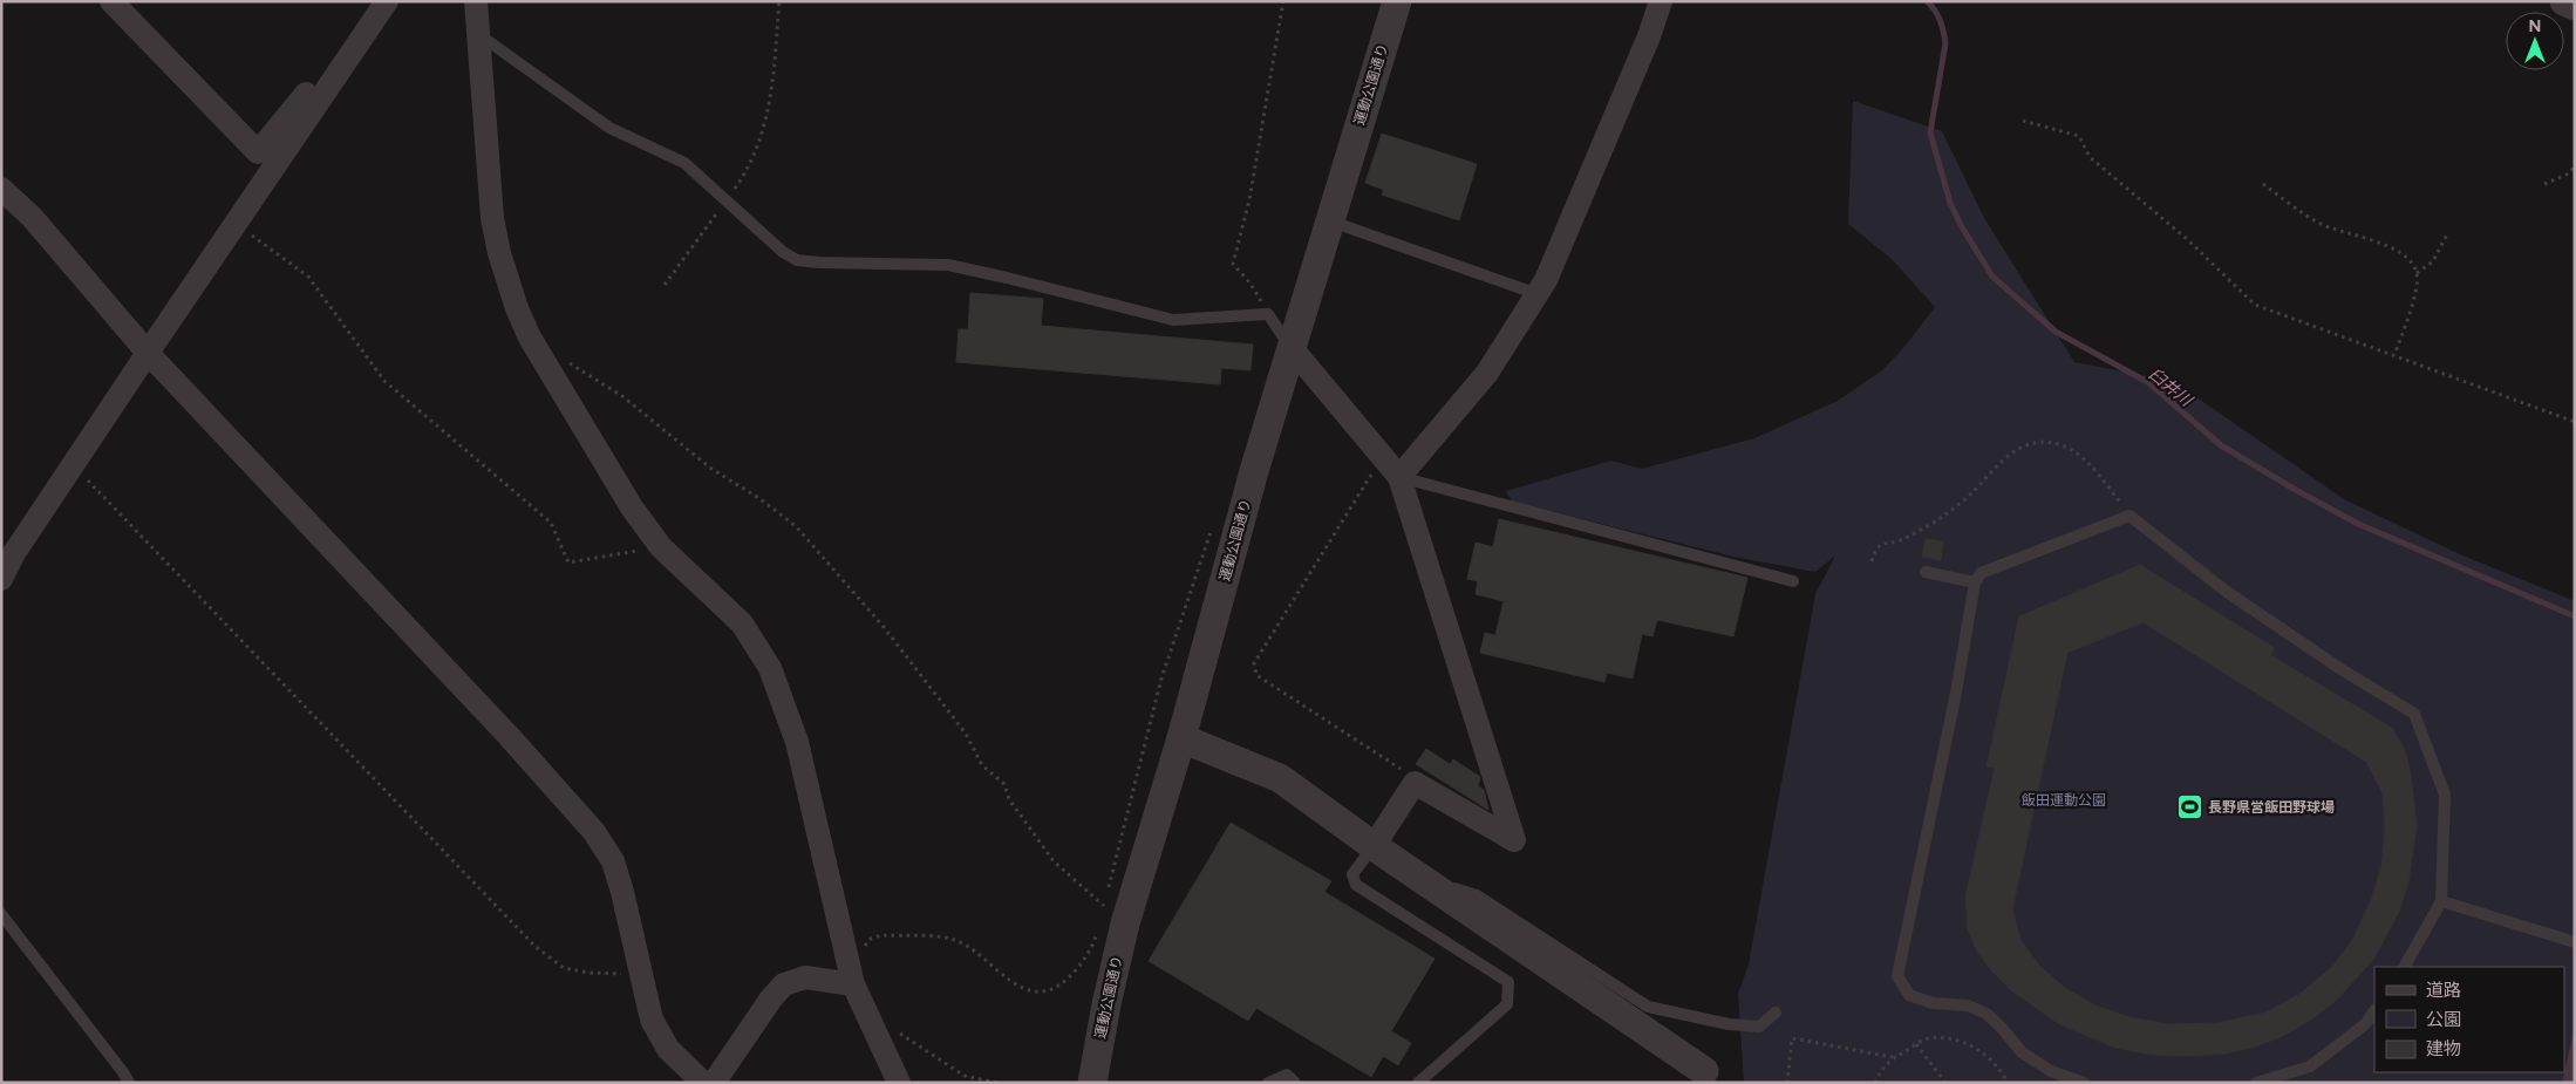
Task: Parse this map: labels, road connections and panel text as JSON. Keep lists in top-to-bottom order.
{
  "streets": {
    "street": ["運動公園通り"]
  },
  "water": ["臼井川"],
  "parks": ["飯田運動公園"],
  "places": {
    "sports": ["長野県営飯田野球場"]
  },
  "legend": ["道路", "公園", "建物"],
  "north": "top"
}
